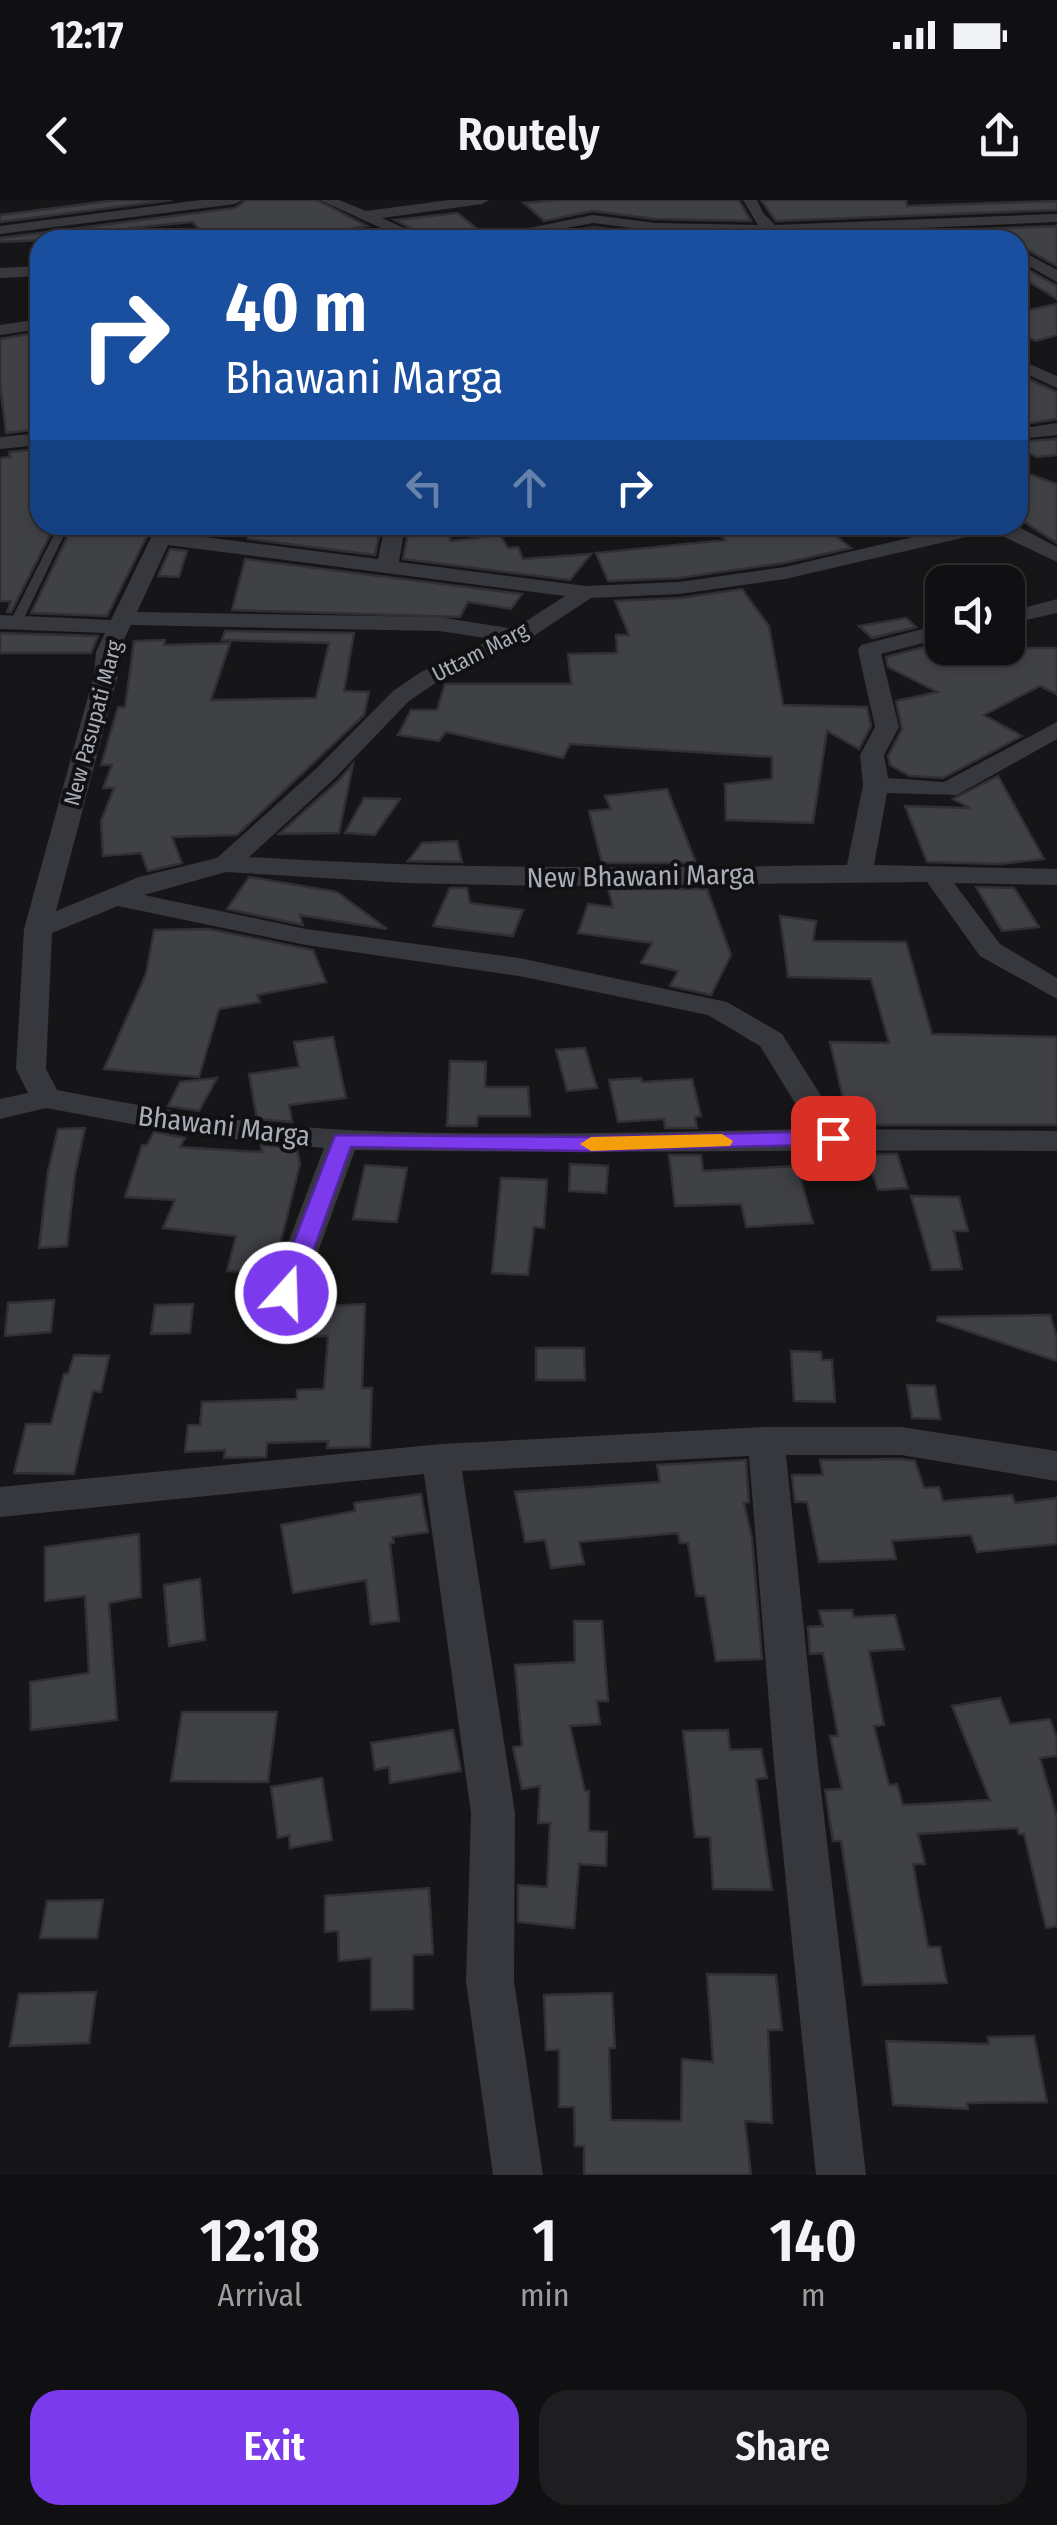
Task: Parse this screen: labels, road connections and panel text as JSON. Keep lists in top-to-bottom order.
{
  "streets": {
    "street": [
      "Uttam Marg",
      "New Pasupati Marg",
      "New Bhawani Marga",
      "Bhawani Marga"
    ]
  },
  "crossings": [
    ["Uttam Marg", "New Pasupati Marg"],
    ["Uttam Marg", "New Bhawani Marga"]
  ],
  "page": {
    "status": "12:17",
    "header": "Routely",
    "turn": ["40 m", "Bhawani Marga"],
    "eta": [
      "12:18",
      "Arrival",
      "1",
      "min",
      "140",
      "m"
    ],
    "buttons": ["Exit", "Share"]
  }
}
